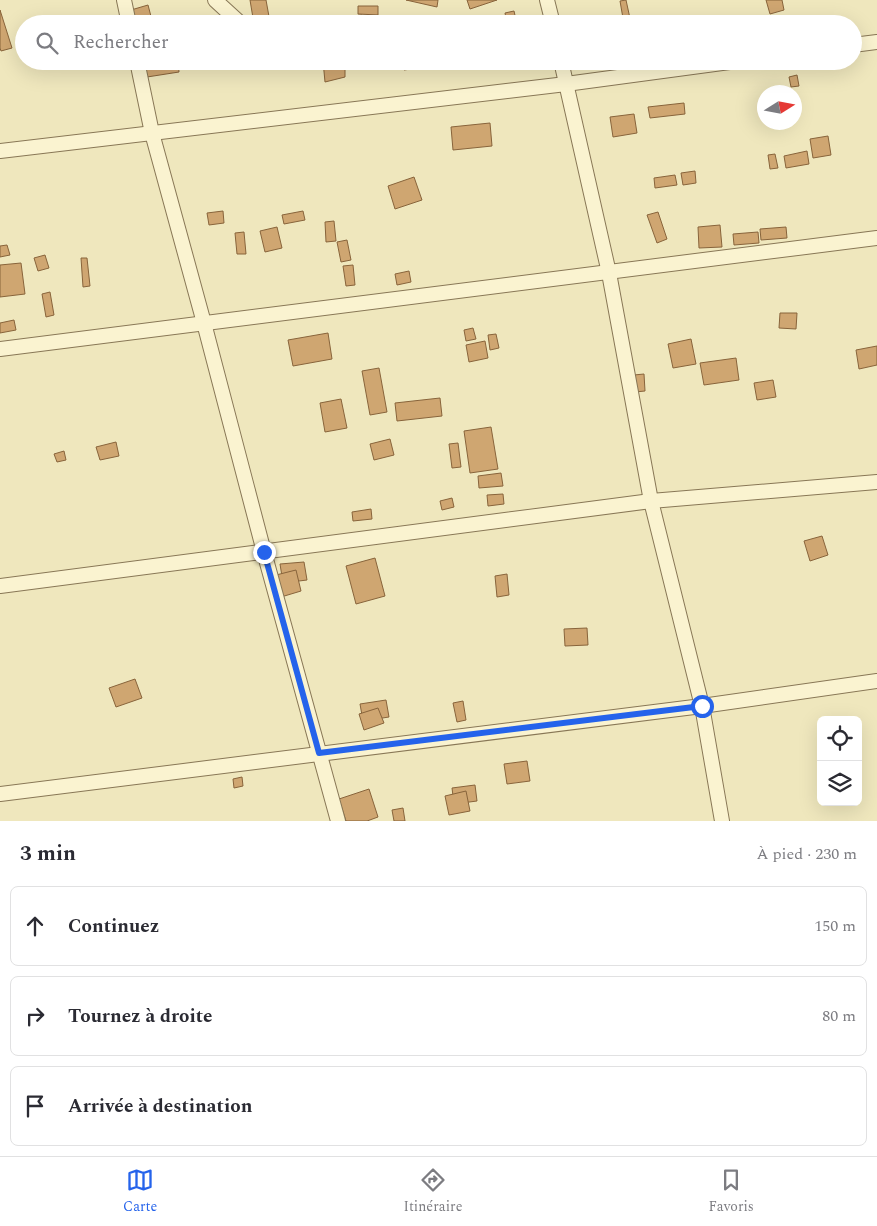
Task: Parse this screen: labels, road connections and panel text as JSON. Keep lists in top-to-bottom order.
{
  "north": "right",
  "page": {
    "search": "Rechercher",
    "heading": ["3 min", "À pied · 230 m"],
    "list": [
      ["Continuez", "150 m"],
      ["Tournez à droite", "80 m"],
      "Arrivée à destination"
    ],
    "nav": ["Carte", "Itinéraire", "Favoris"]
  }
}
